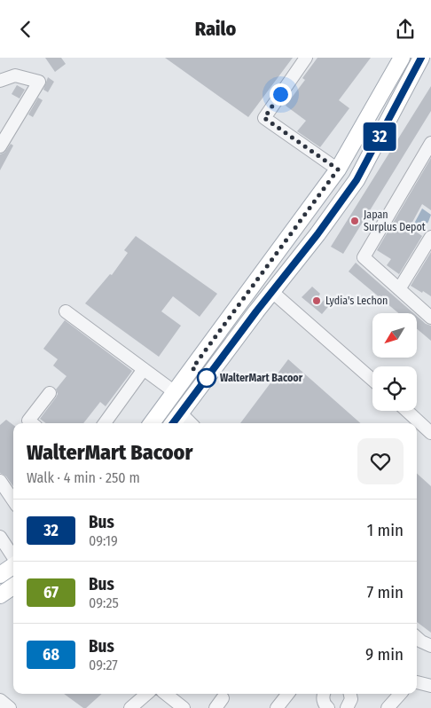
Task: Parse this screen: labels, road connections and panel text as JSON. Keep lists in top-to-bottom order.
{
  "places": ["Japan Surplus Depot", "Lydia's Lechon", "WalterMart Bacoor"],
  "lines": ["bus line 32"],
  "north": "bottom left",
  "page": {
    "header": "Railo",
    "on_map": "32",
    "heading": ["WalterMart Bacoor", "Walk · 4 min · 250 m"],
    "list": [
      {
        "mark": "32",
        "name": "Bus",
        "note": "09:19",
        "value": "1 min"
      },
      {
        "mark": "67",
        "name": "Bus",
        "note": "09:25",
        "value": "7 min"
      },
      {
        "mark": "68",
        "name": "Bus",
        "note": "09:27",
        "value": "9 min"
      }
    ]
  }
}
